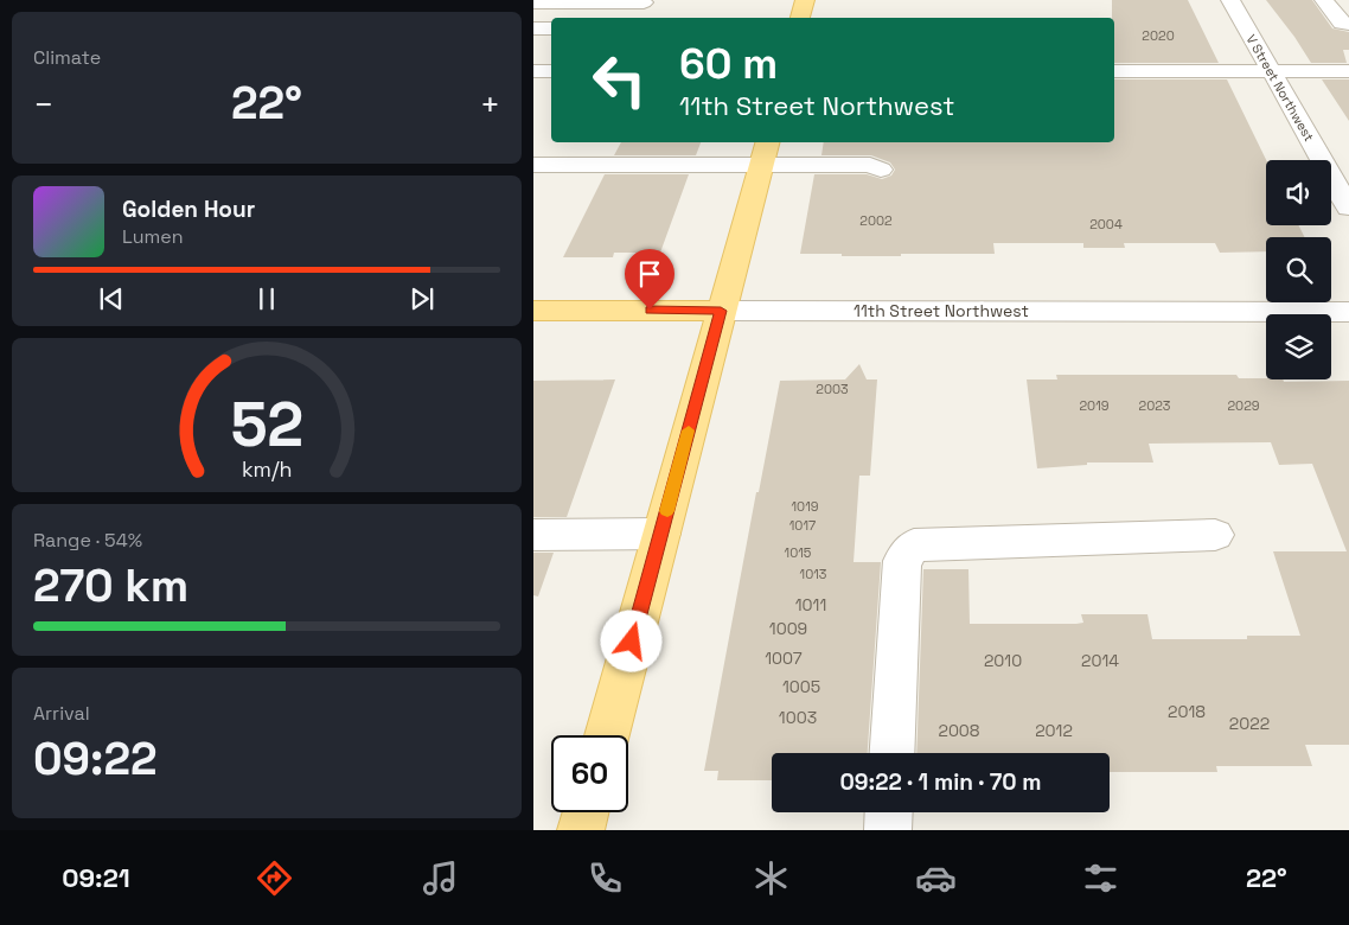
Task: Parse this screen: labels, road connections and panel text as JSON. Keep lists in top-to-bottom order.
{
  "streets": {
    "main road": ["11th Street Northwest"],
    "street": ["V Street Northwest"]
  },
  "house_numbers": [
    "2020",
    "2002",
    "2004",
    "2003",
    "2019",
    "2023",
    "2029",
    "1019",
    "1017",
    "1015",
    "1013",
    "1011",
    "1009",
    "1007",
    "2010",
    "2014",
    "1005",
    "2018",
    "1003",
    "2022",
    "2008",
    "2012"
  ],
  "page": {
    "tile": [
      "Climate",
      ["Range · 54%", "270 km"],
      ["Arrival", "09:22"]
    ],
    "turn": ["60 m", "11th Street Northwest"],
    "heat": ["−", "22°", "+"],
    "song": ["Golden Hour", "Lumen"],
    "limit": "60",
    "trip": "09:22 · 1 min · 70 m",
    "tabs": ["09:21", "22°"],
    "gauge": ["52", "km/h"]
  }
}
